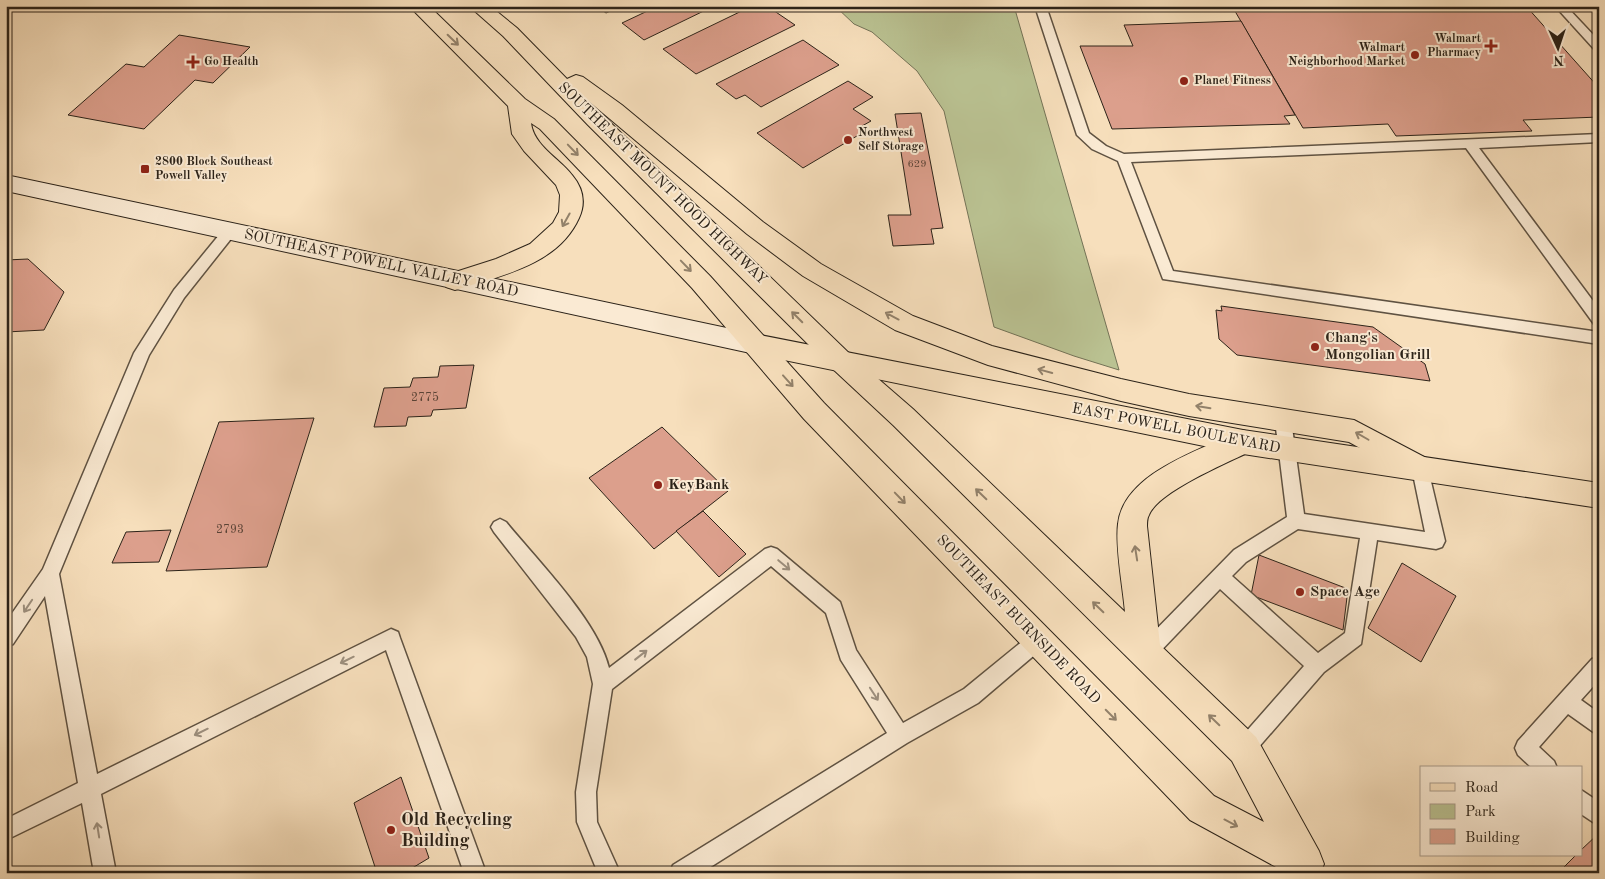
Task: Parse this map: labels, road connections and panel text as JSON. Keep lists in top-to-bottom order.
{
  "streets": {
    "main road": [
      "SOUTHEAST MOUNT HOOD HIGHWAY",
      "SOUTHEAST POWELL VALLEY ROAD",
      "EAST POWELL BOULEVARD",
      "SOUTHEAST BURNSIDE ROAD"
    ]
  },
  "crossings": [
    ["SOUTHEAST MOUNT HOOD HIGHWAY", "EAST POWELL BOULEVARD"],
    ["SOUTHEAST MOUNT HOOD HIGHWAY", "SOUTHEAST BURNSIDE ROAD"],
    ["SOUTHEAST POWELL VALLEY ROAD", "EAST POWELL BOULEVARD"],
    ["SOUTHEAST POWELL VALLEY ROAD", "SOUTHEAST BURNSIDE ROAD"],
    ["EAST POWELL BOULEVARD", "SOUTHEAST BURNSIDE ROAD"]
  ],
  "places": {
    "health": ["Walmart Pharmacy", "Go Health"],
    "other": [
      "Walmart Neighborhood Market",
      "Planet Fitness",
      "Northwest Self Storage",
      "Chang's Mongolian Grill",
      "KeyBank",
      "Space Age",
      "Old Recycling Building"
    ],
    "transit": ["2800 Block Southeast Powell Valley"]
  },
  "house_numbers": ["629", "2775", "2793"],
  "legend": ["Road", "Park", "Building"],
  "north": "bottom"
}
